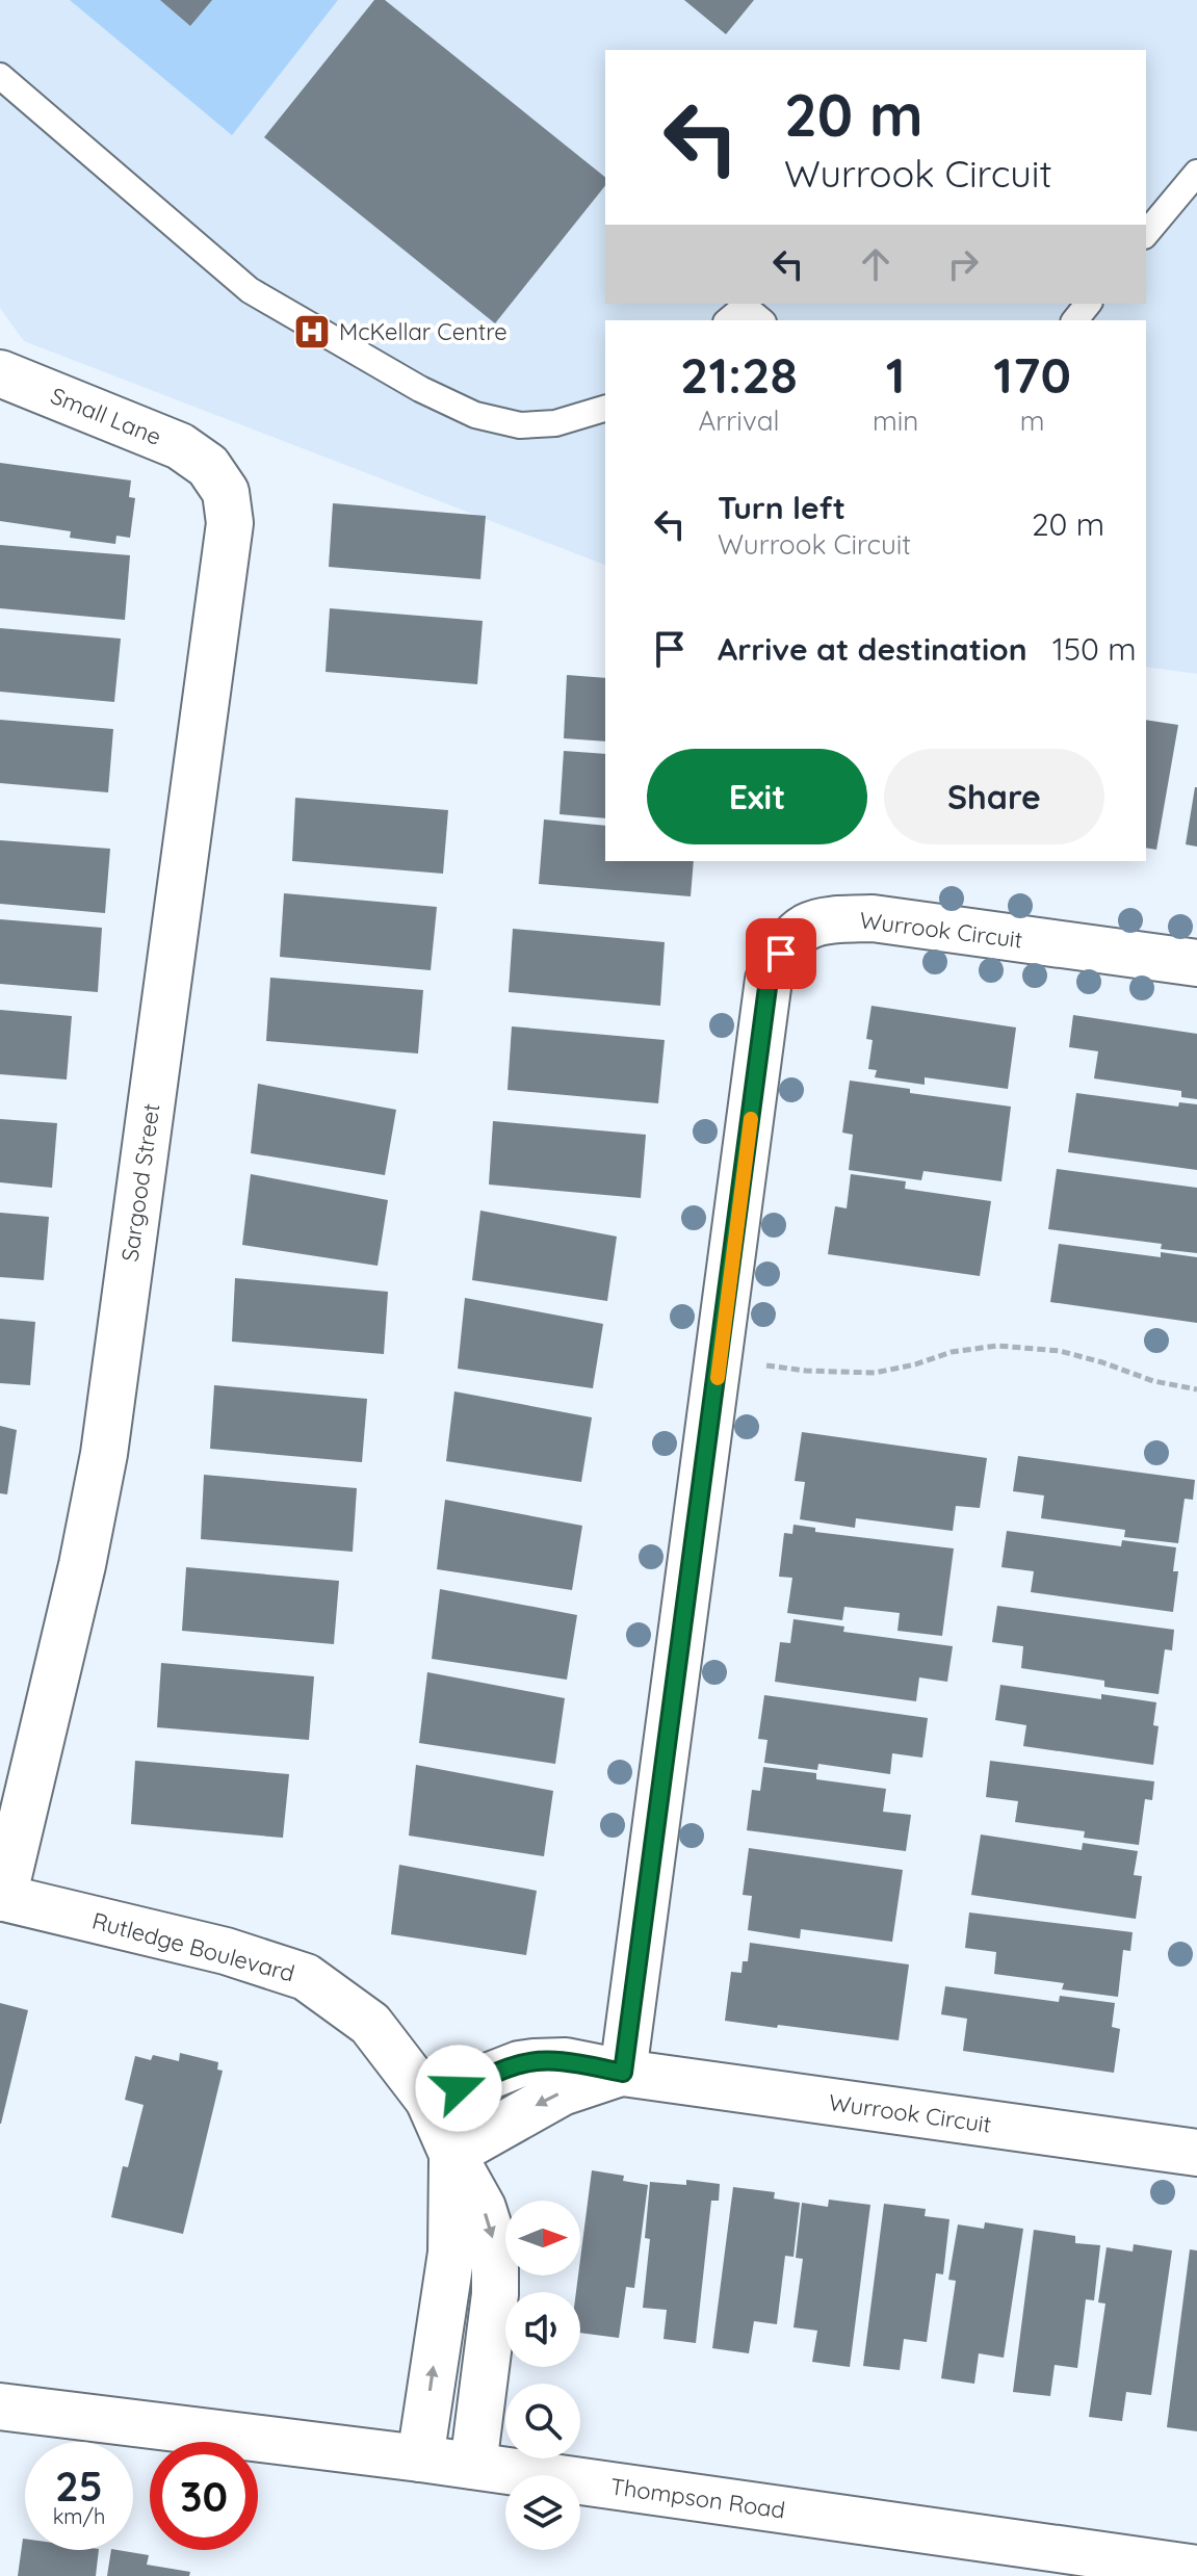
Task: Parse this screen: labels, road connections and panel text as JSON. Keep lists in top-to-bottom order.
{
  "streets": {
    "street": [
      "Small Lane",
      "Wurrook Circuit",
      "Sargood Street",
      "Rutledge Boulevard",
      "Thompson Road"
    ]
  },
  "crossings": [
    ["Small Lane", "Sargood Street"],
    ["Wurrook Circuit", "Rutledge Boulevard"],
    ["Sargood Street", "Rutledge Boulevard"],
    ["Rutledge Boulevard", "Thompson Road"]
  ],
  "places": {
    "hospital": ["McKellar Centre"]
  },
  "north": "right",
  "page": {
    "turn": ["20 m", "Wurrook Circuit"],
    "eta": [
      "21:28",
      "Arrival",
      "1",
      "min",
      "170",
      "m"
    ],
    "list": [
      {
        "name": "Turn left",
        "note": "Wurrook Circuit",
        "value": "20 m"
      },
      {
        "name": "Arrive at destination",
        "value": "150 m"
      }
    ],
    "buttons": ["Exit", "Share"],
    "speed": "25 km/h",
    "limit": "30"
  }
}
